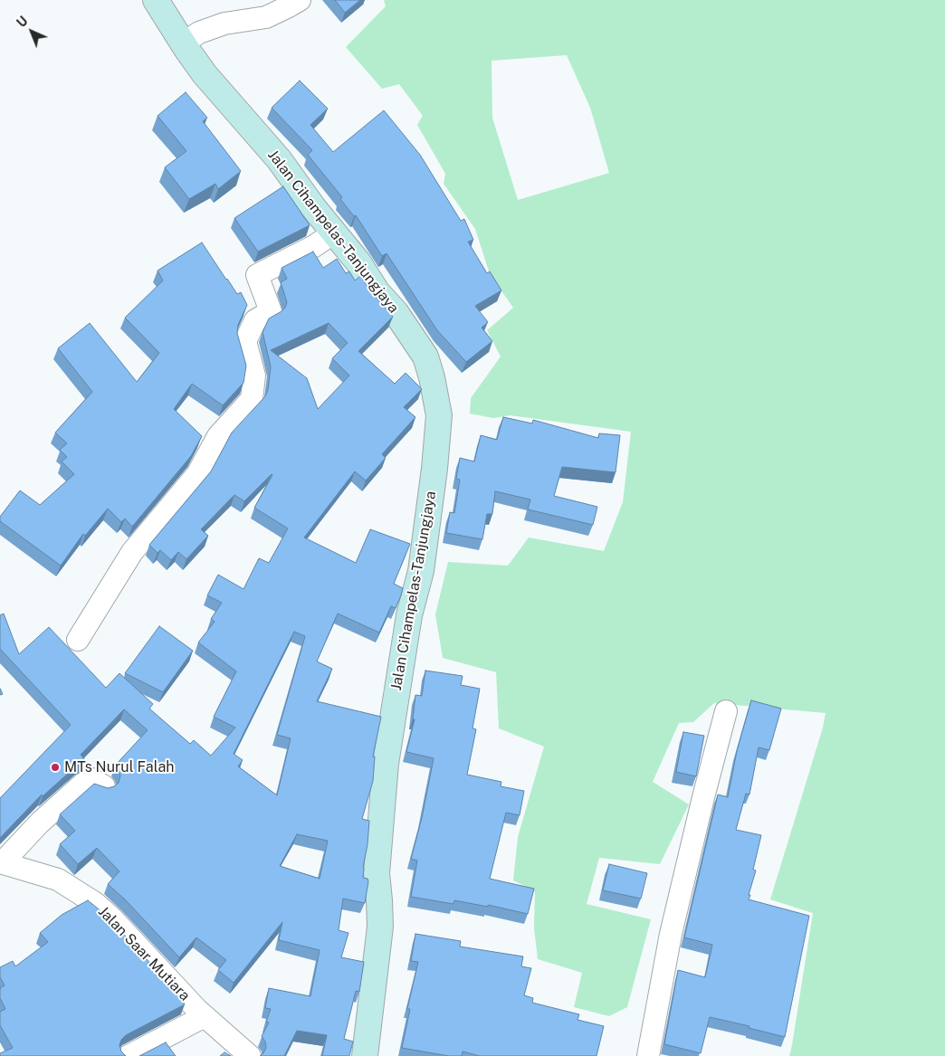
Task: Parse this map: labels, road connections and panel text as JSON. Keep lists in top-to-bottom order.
{
  "streets": {
    "main road": ["Jalan Cihampelas-Tanjungjaya"],
    "street": ["Jalan Saar Mutiara"]
  },
  "places": ["MTs Nurul Falah"],
  "north": "top left"
}
